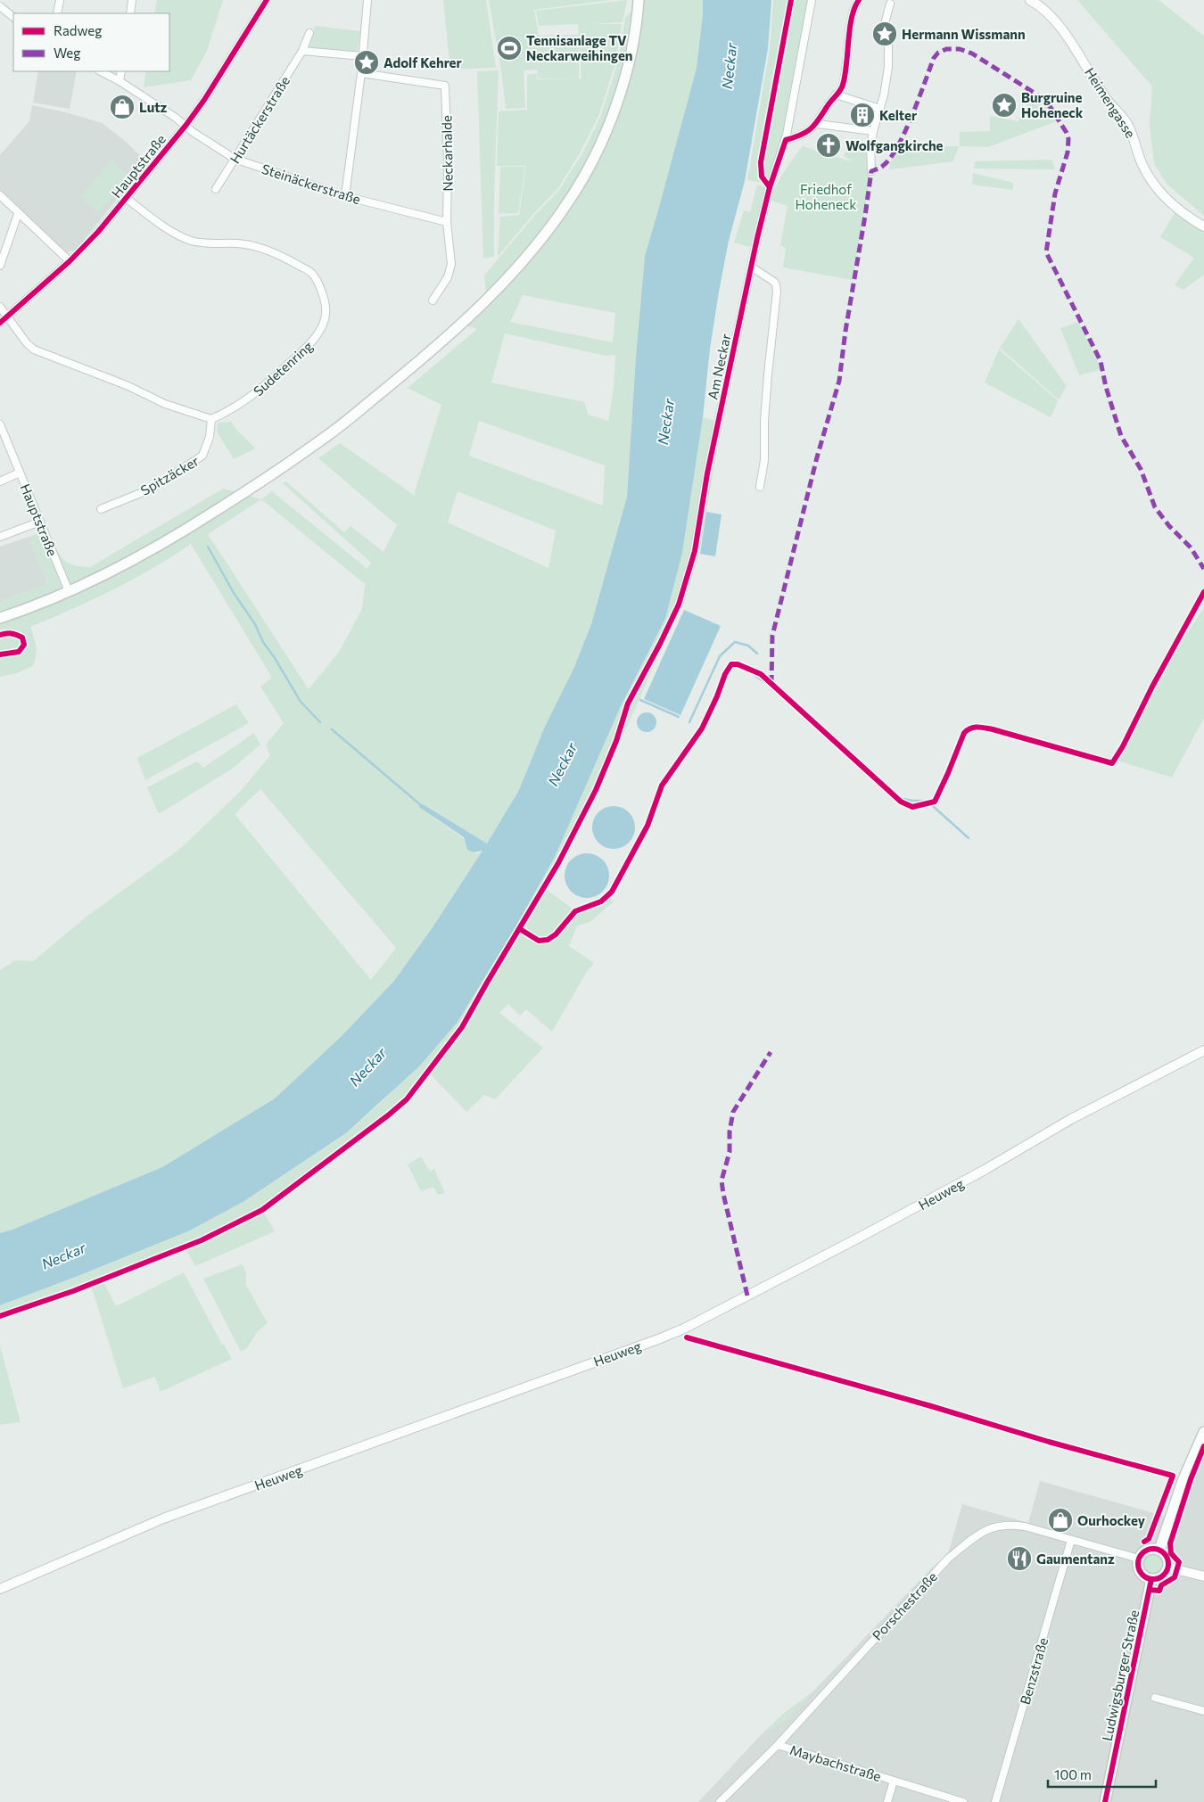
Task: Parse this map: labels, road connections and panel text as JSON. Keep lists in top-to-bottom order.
{
  "streets": {
    "main road": ["Ludwigsburger Straße"],
    "street": [
      "Heimengasse",
      "Hurtäckerstraße",
      "Neckarhalde",
      "Hauptstraße",
      "Steinäckerstraße",
      "Am Neckar",
      "Sudetenring",
      "Spitzäcker",
      "Heuweg",
      "Porschestraße",
      "Benzstraße",
      "Maybachstraße"
    ]
  },
  "crossings": [
    ["Hurtäckerstraße", "Steinäckerstraße"],
    ["Neckarhalde", "Steinäckerstraße"],
    ["Hauptstraße", "Steinäckerstraße"],
    ["Hauptstraße", "Sudetenring"],
    ["Sudetenring", "Spitzäcker"],
    ["Porschestraße", "Benzstraße"],
    ["Porschestraße", "Ludwigsburger Straße"],
    ["Porschestraße", "Maybachstraße"]
  ],
  "water": ["Neckar"],
  "parks": ["Friedhof Hoheneck"],
  "places": {
    "place": ["Hermann Wissmann", "Adolf Kehrer", "Burgruine Hoheneck"],
    "sports": ["Tennisanlage TV Neckarweihingen"],
    "shop": ["Lutz", "Ourhockey"],
    "building": ["Kelter"],
    "church": ["Wolfgangkirche"],
    "restaurant": ["Gaumentanz"]
  },
  "legend": ["Radweg", "Weg"],
  "scale_bar": "100 m"
}
